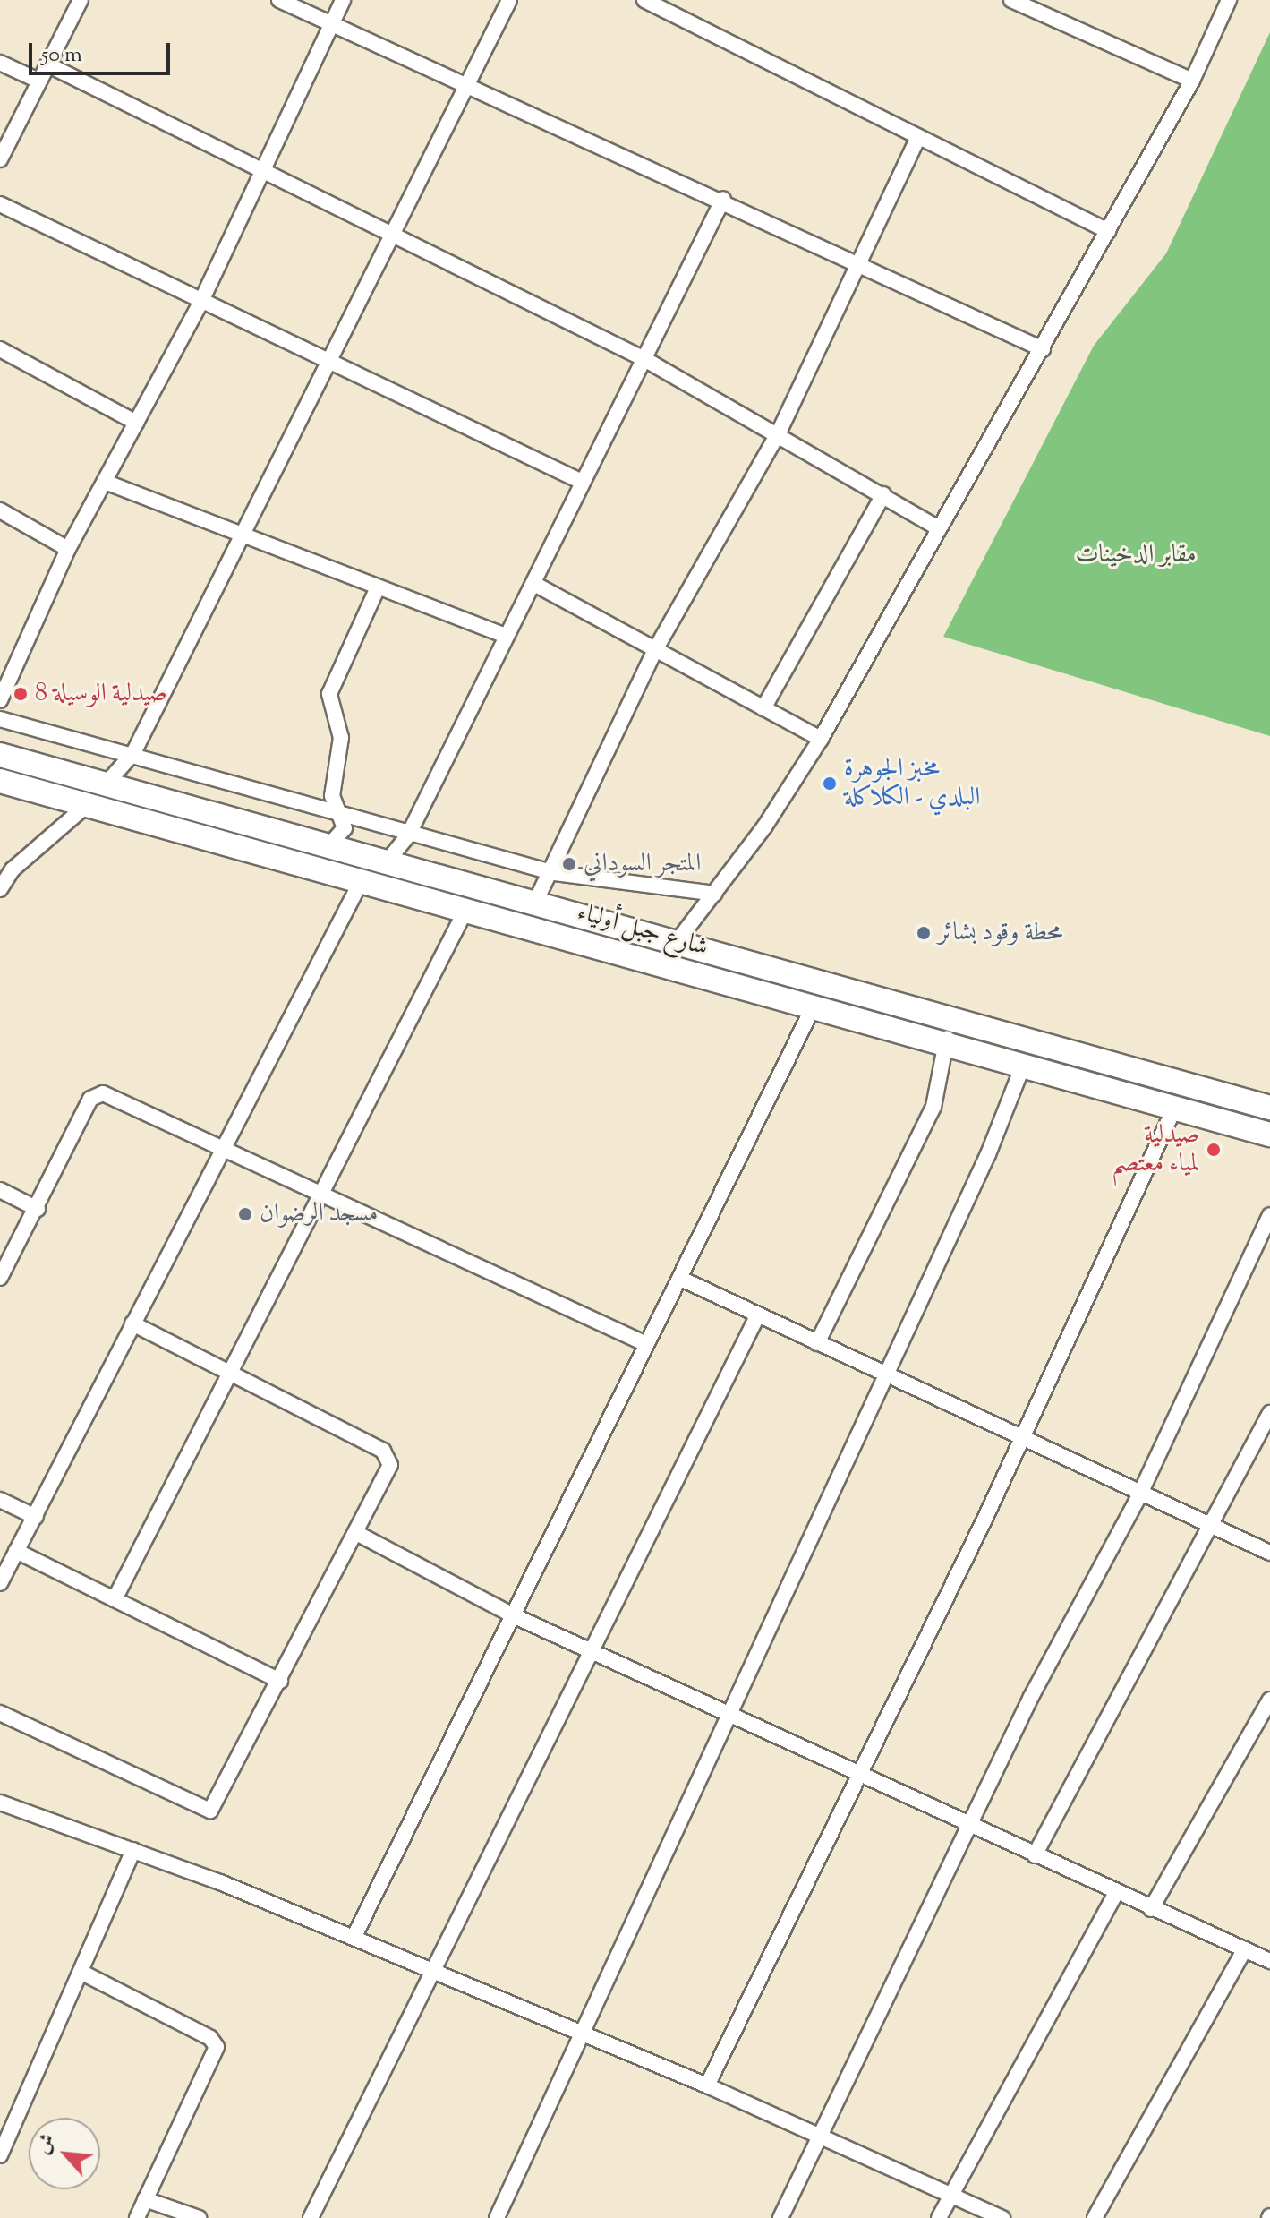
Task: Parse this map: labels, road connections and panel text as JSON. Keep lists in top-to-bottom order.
{
  "streets": {
    "main road": ["شارع جبل أولياء"]
  },
  "parks": ["مقابر الدخينات"],
  "places": [
    "صيدلية الوسيلة 8",
    "مخبز الجوهرة البلدي - الكلاكلة",
    "المتجر السوداني",
    "محطة وقود بشائر",
    "صيدلية لمياء معتصم",
    "مسجد الرضوان"
  ],
  "scale_bar": "50 m",
  "north": "top left"
}
